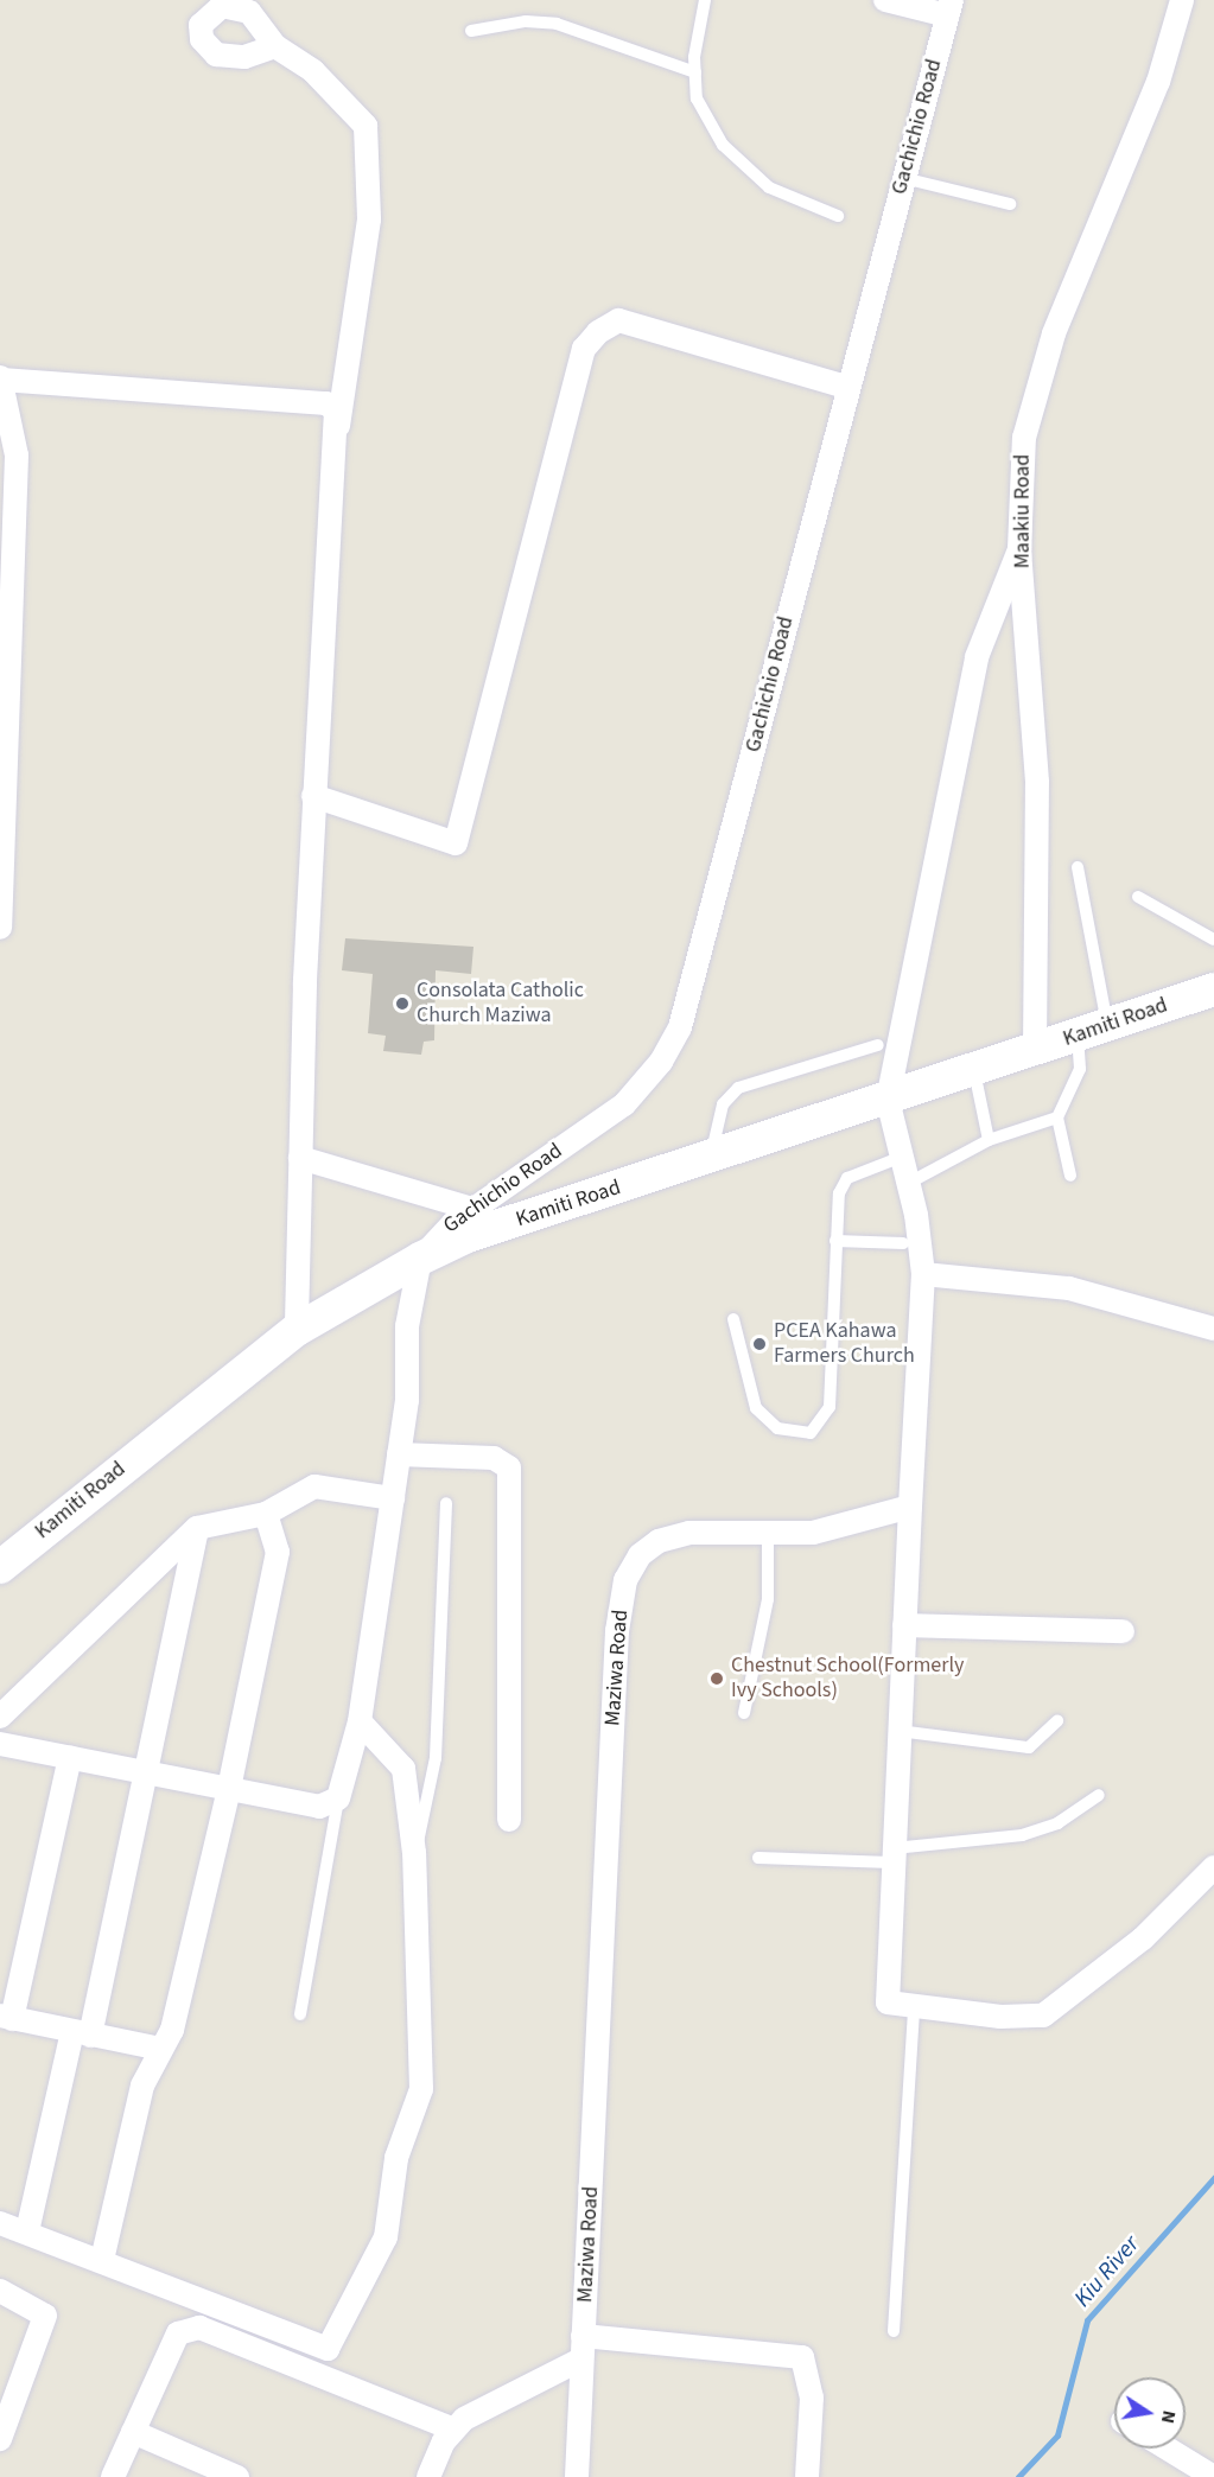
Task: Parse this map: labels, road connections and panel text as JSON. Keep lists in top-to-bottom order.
{
  "streets": {
    "main road": ["Kamiti Road"],
    "street": ["Gachichio Road", "Maakiu Road", "Maziwa Road"]
  },
  "crossings": [
    ["Gachichio Road", "Kamiti Road"],
    ["Maakiu Road", "Kamiti Road"]
  ],
  "water": ["Kiu River"],
  "places": ["Consolata Catholic Church Maziwa", "PCEA Kahawa Farmers Church", "Chestnut School(Formerly Ivy Schools)"],
  "north": "right"
}
